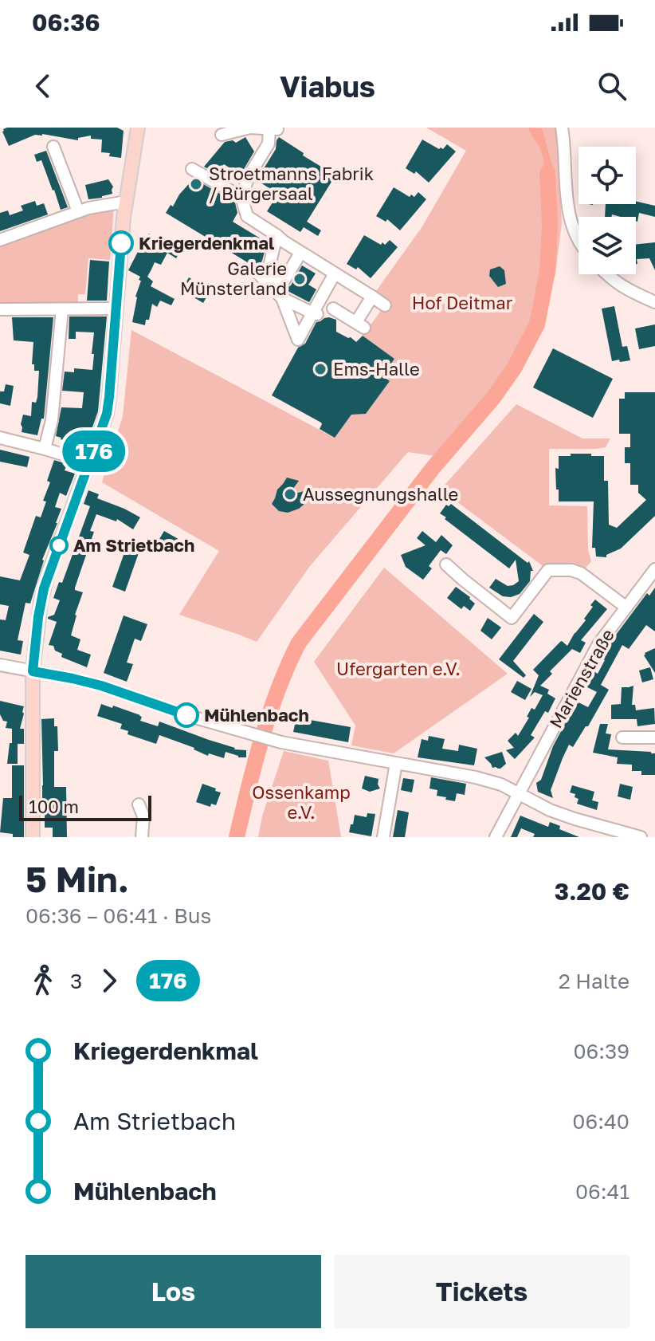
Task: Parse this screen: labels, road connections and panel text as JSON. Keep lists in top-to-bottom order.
{
  "streets": {
    "street": ["Marienstraße"]
  },
  "parks": ["Hof Deitmar", "Ufergarten e.V.", "Ossenkamp e.V."],
  "places": [
    "Stroetmanns Fabrik / Bürgersaal",
    "Kriegerdenkmal",
    "Galerie Münsterland",
    "Ems-Halle",
    "Aussegnungshalle",
    "Am Strietbach",
    "Mühlenbach"
  ],
  "lines": ["bus line 176"],
  "scale_bar": "100 m",
  "page": {
    "status": "06:36",
    "header": "Viabus",
    "on_map": "176",
    "scale": "100 m",
    "heading": ["5 Min.", "06:36 – 06:41 · Bus", "3.20 €"],
    "legs": ["3", "176", "2 Halte"],
    "list": [
      {
        "name": "Kriegerdenkmal",
        "value": "06:39"
      },
      {
        "name": "Am Strietbach",
        "value": "06:40"
      },
      {
        "name": "Mühlenbach",
        "value": "06:41"
      }
    ],
    "buttons": ["Los", "Tickets"]
  }
}
